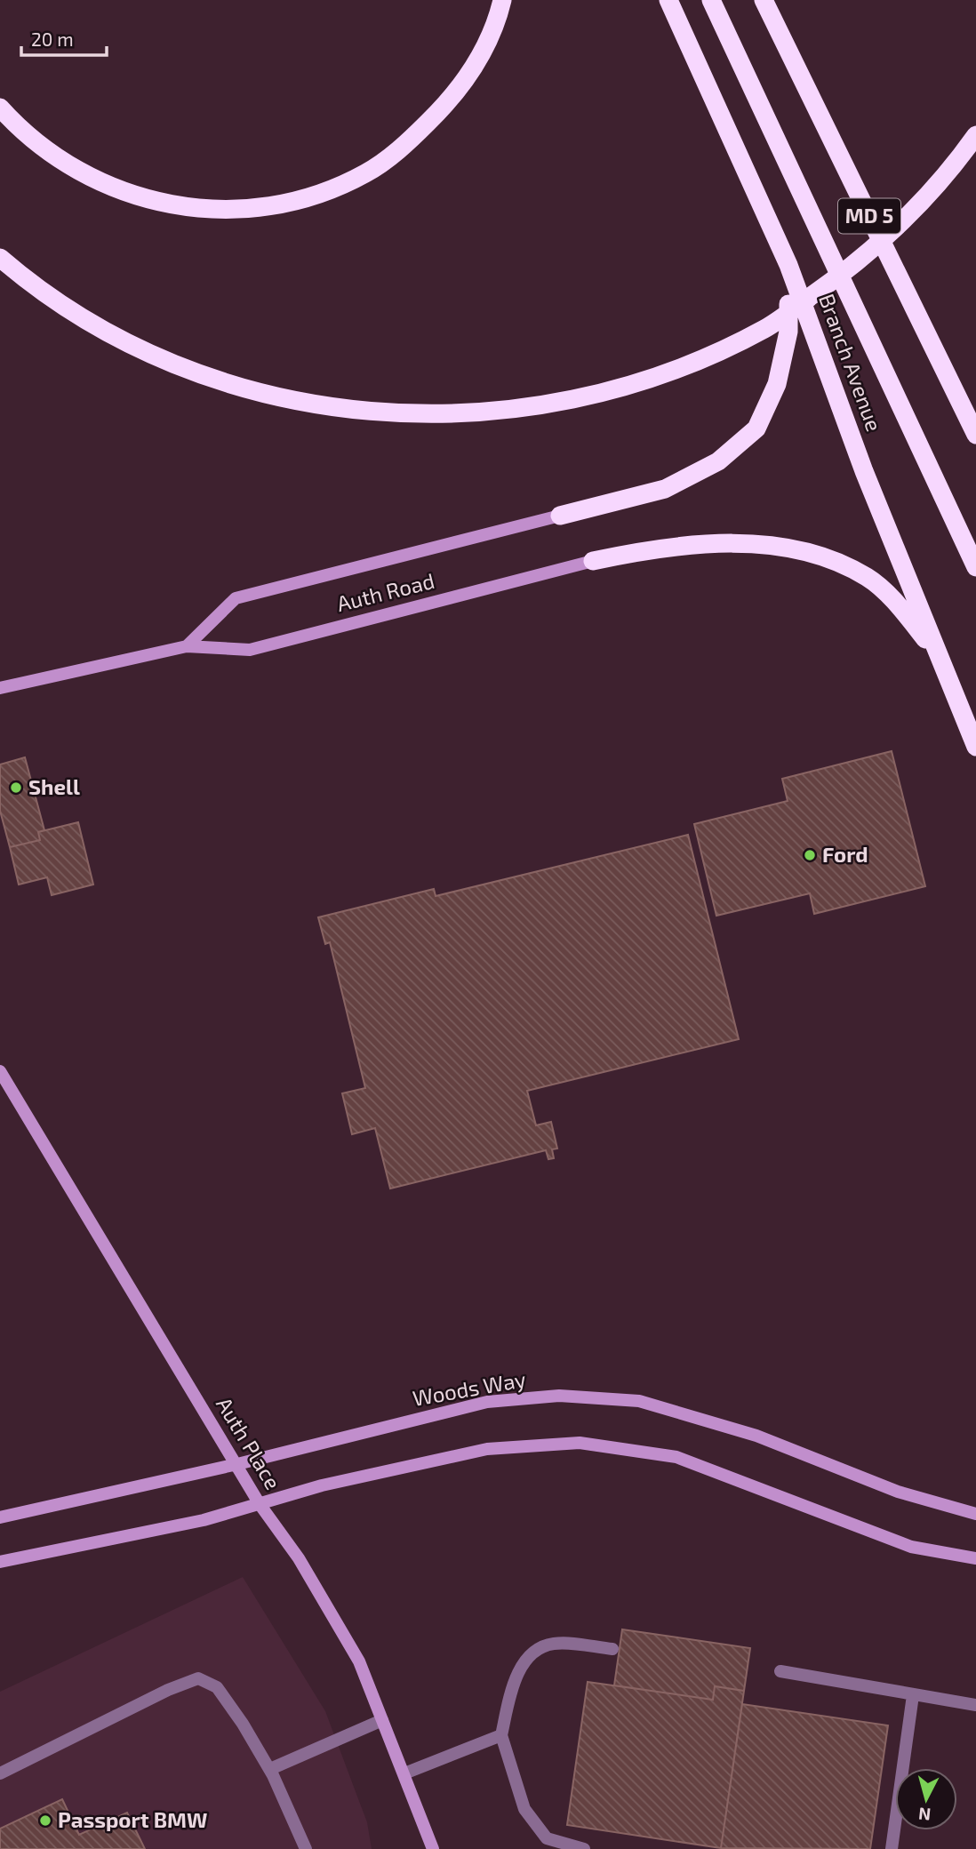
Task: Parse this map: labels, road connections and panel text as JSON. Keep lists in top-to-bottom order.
{
  "streets": {
    "highway": ["MD 5", "Branch Avenue"],
    "street": ["Auth Road", "Woods Way", "Auth Place"]
  },
  "crossings": [
    ["Woods Way", "Auth Place"]
  ],
  "places": ["Shell", "Ford", "Passport BMW"],
  "scale_bar": "20 m",
  "north": "bottom"
}
